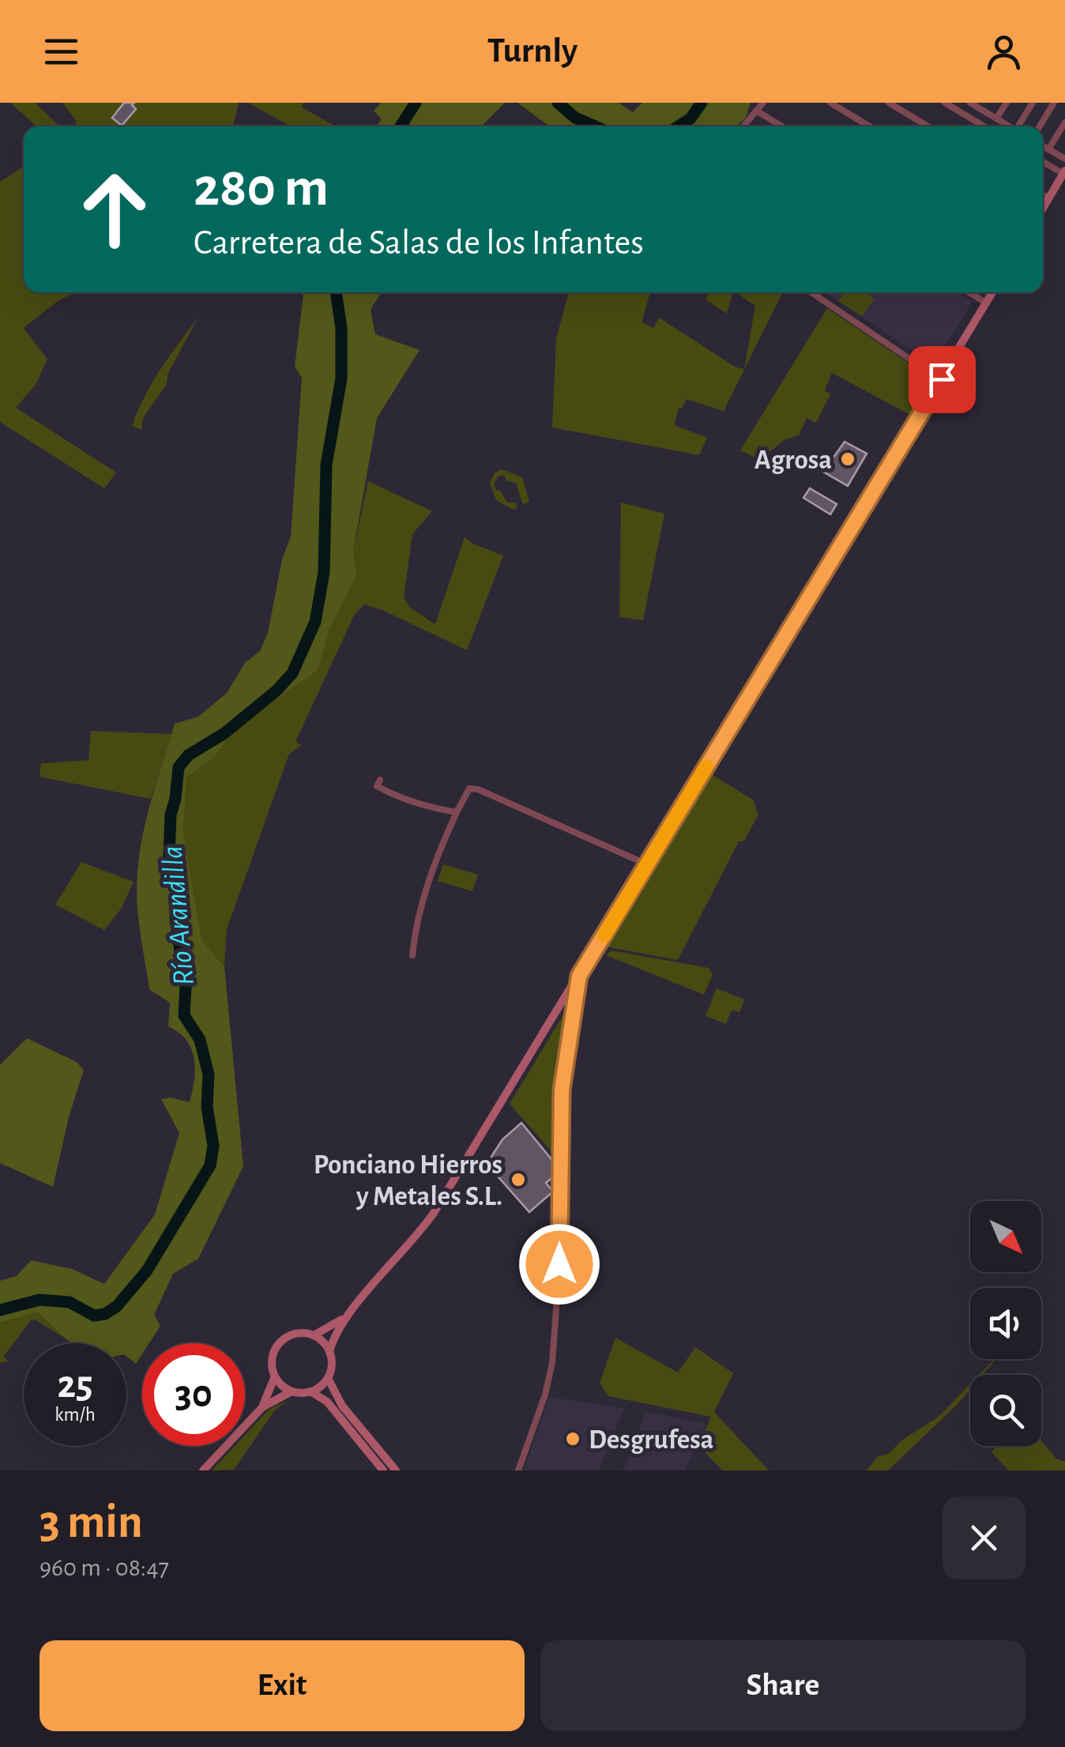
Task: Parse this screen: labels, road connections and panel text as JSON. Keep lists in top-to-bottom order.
{
  "water": ["Río Arandilla"],
  "places": ["Agrosa", "Ponciano Hierros y Metales S.L.", "Desgrufesa"],
  "north": "bottom right",
  "page": {
    "header": "Turnly",
    "turn": ["280 m", "Carretera de Salas de los Infantes"],
    "speed": "25 km/h",
    "limit": "30",
    "heading": ["3 min", "960 m · 08:47"],
    "buttons": ["Exit", "Share"]
  }
}
